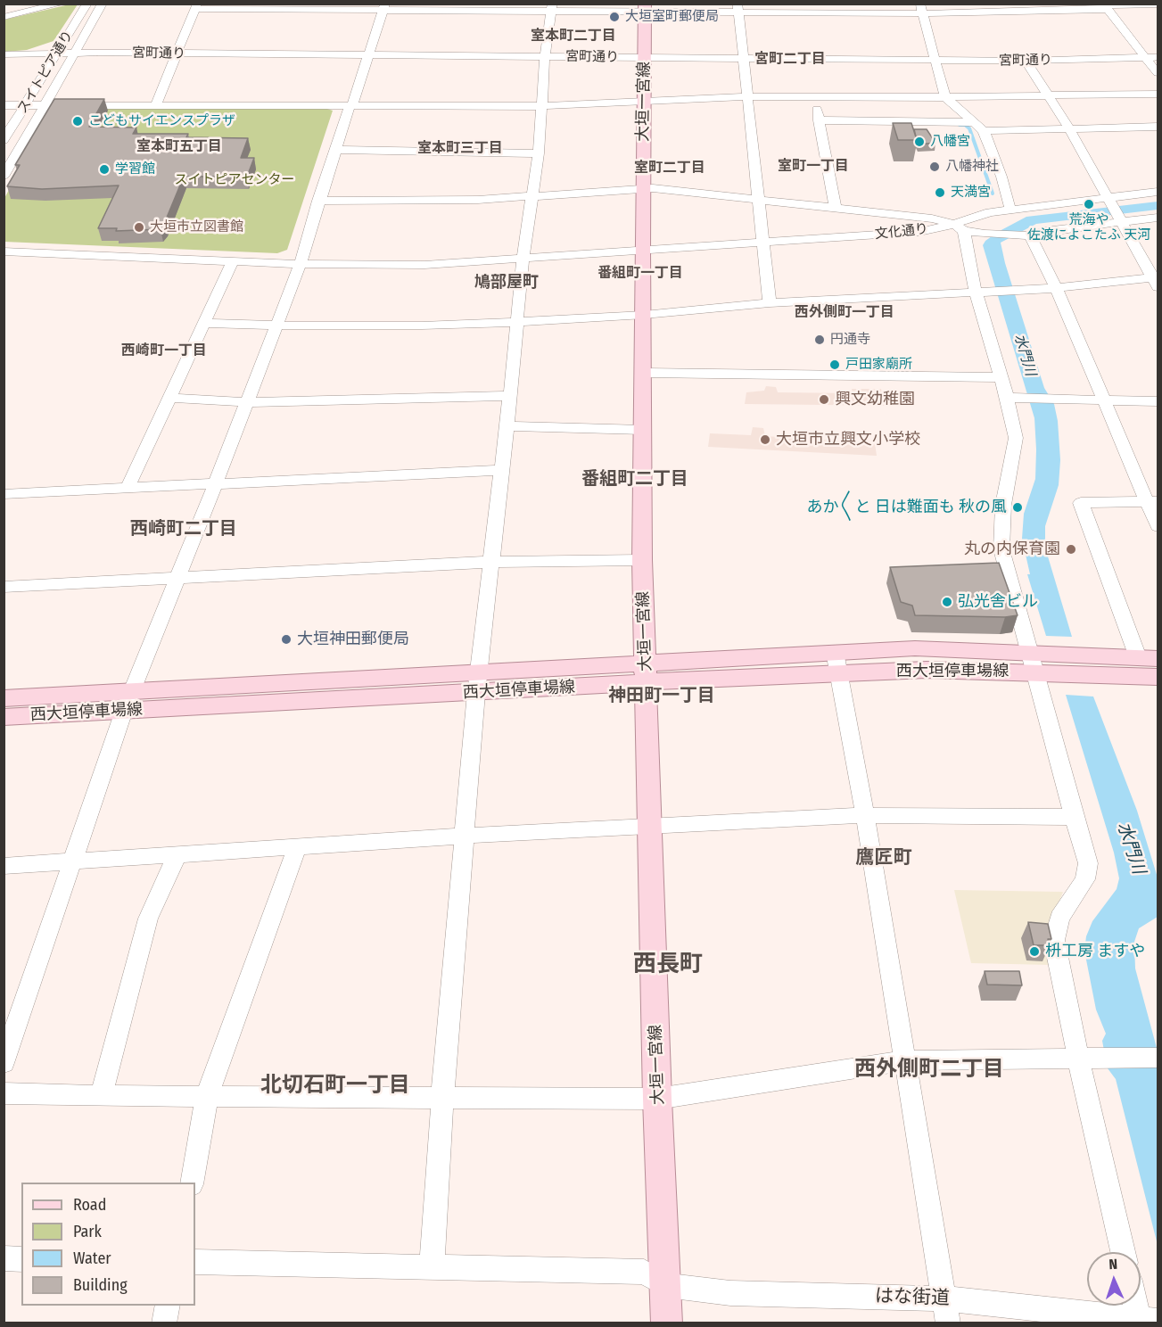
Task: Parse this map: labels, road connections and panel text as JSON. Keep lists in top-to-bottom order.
{
  "streets": {
    "main road": ["大垣一宮線", "西大垣停車場線"],
    "street": [
      "宮町通り",
      "スイトピア通り",
      "文化通り",
      "はな街道"
    ]
  },
  "crossings": [
    ["宮町通り", "スイトピア通り"],
    ["宮町通り", "大垣一宮線"],
    ["大垣一宮線", "文化通り"],
    ["大垣一宮線", "西大垣停車場線"],
    ["大垣一宮線", "はな街道"]
  ],
  "districts": [
    "室本町二丁目",
    "宮町二丁目",
    "室本町五丁目",
    "室本町三丁目",
    "室町一丁目",
    "室町二丁目",
    "番組町一丁目",
    "鳩部屋町",
    "西外側町一丁目",
    "西崎町一丁目",
    "番組町二丁目",
    "西崎町二丁目",
    "神田町一丁目",
    "鷹匠町",
    "西長町",
    "西外側町二丁目",
    "北切石町一丁目"
  ],
  "water": ["水門川"],
  "parks": ["スイトピアセンター"],
  "places": [
    "大垣室町郵便局",
    "こどもサイエンスプラザ",
    "八幡宮",
    "八幡神社",
    "学習館",
    "天満宮",
    "荒海や 佐渡によこたふ 天河",
    "大垣市立図書館",
    "円通寺",
    "戸田家廟所",
    "興文幼稚園",
    "大垣市立興文小学校",
    "あか〱と 日は難面も 秋の風",
    "丸の内保育園",
    "弘光舎ビル",
    "大垣神田郵便局",
    "枡工房 ますや"
  ],
  "legend": [
    "Road",
    "Park",
    "Water",
    "Building"
  ],
  "north": "top"
}
